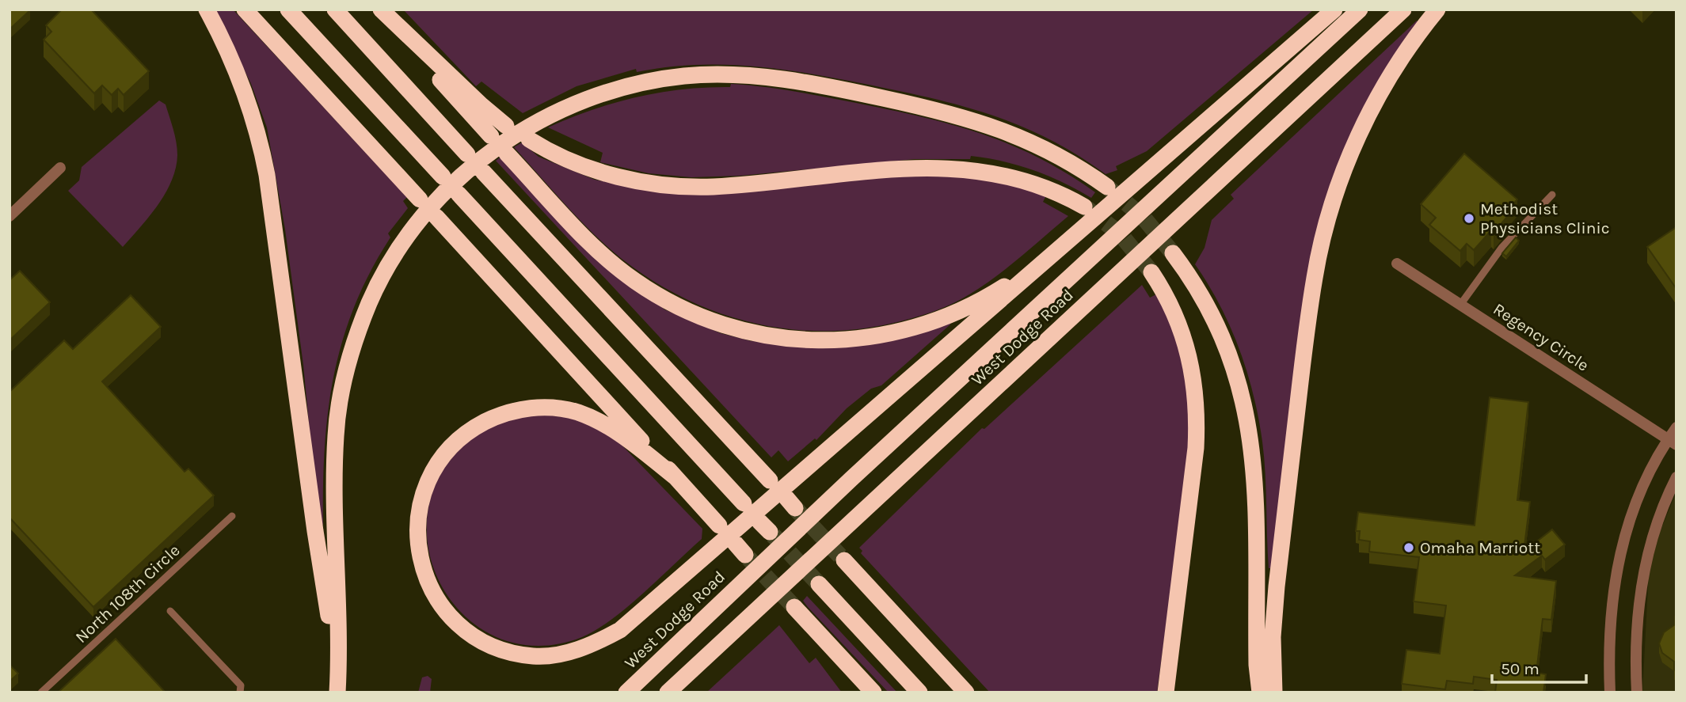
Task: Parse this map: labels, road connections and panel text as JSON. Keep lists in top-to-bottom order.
{
  "streets": {
    "highway": ["West Dodge Road"],
    "street": ["Regency Circle"],
    "lane": ["North 108th Circle"]
  },
  "places": ["Methodist Physicians Clinic", "Omaha Marriott"],
  "scale_bar": "50 m"
}
